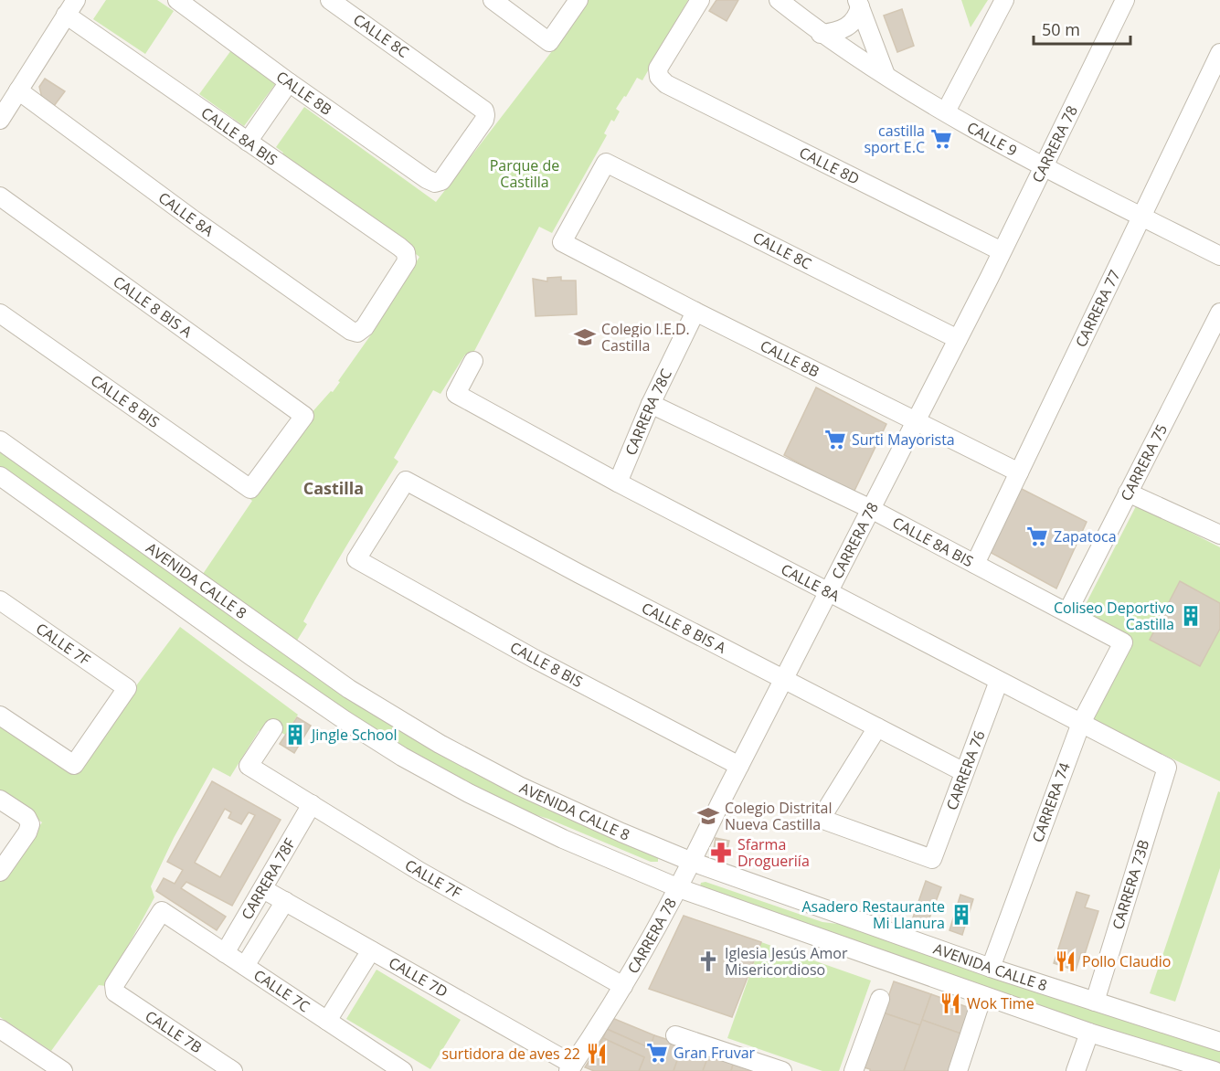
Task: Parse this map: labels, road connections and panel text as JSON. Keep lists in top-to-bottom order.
{
  "streets": {
    "street": [
      "CALLE 8C",
      "CALLE 8B",
      "CALLE 8A BIS",
      "CALLE 9",
      "CARRERA 78",
      "CALLE 8D",
      "CALLE 8A",
      "CALLE 8 BIS A",
      "CARRERA 77",
      "CALLE 8 BIS",
      "CARRERA 78C",
      "CARRERA 75",
      "AVENIDA CALLE 8",
      "CALLE 7F",
      "CARRERA 76",
      "CARRERA 74",
      "CARRERA 78F",
      "CARRERA 73B",
      "CALLE 7D",
      "CALLE 7C",
      "CALLE 7B"
    ]
  },
  "crossings": [
    ["CALLE 8C", "CALLE 8B"],
    ["CALLE 8C", "CARRERA 78"],
    ["CALLE 8B", "CARRERA 78"],
    ["CALLE 8B", "CARRERA 77"],
    ["CALLE 8B", "CARRERA 78C"],
    ["CALLE 8A BIS", "CARRERA 78"],
    ["CALLE 8A BIS", "CALLE 8A"],
    ["CALLE 8A BIS", "CARRERA 77"],
    ["CALLE 8A BIS", "CARRERA 78C"],
    ["CALLE 8A BIS", "CARRERA 75"],
    ["CALLE 8A BIS", "CARRERA 74"],
    ["CALLE 9", "CARRERA 78"],
    ["CALLE 9", "CARRERA 77"],
    ["CARRERA 78", "CALLE 8D"],
    ["CARRERA 78", "CALLE 8A"],
    ["CARRERA 78", "CALLE 8 BIS A"],
    ["CARRERA 78", "CALLE 8 BIS"],
    ["CARRERA 78", "AVENIDA CALLE 8"],
    ["CARRERA 78", "CALLE 7F"],
    ["CARRERA 78", "CALLE 7D"],
    ["CALLE 8A", "CARRERA 78C"],
    ["CALLE 8A", "CARRERA 76"],
    ["CALLE 8A", "CARRERA 74"],
    ["CALLE 8A", "CARRERA 73B"],
    ["CALLE 8 BIS A", "CALLE 8 BIS"],
    ["CALLE 8 BIS A", "CARRERA 76"],
    ["AVENIDA CALLE 8", "CARRERA 74"],
    ["AVENIDA CALLE 8", "CARRERA 73B"],
    ["CALLE 7F", "CARRERA 78F"],
    ["CARRERA 78F", "CALLE 7D"],
    ["CARRERA 78F", "CALLE 7C"],
    ["CALLE 7C", "CALLE 7B"]
  ],
  "districts": ["Castilla"],
  "parks": ["Parque de Castilla"],
  "places": {
    "supermarket": [
      "castilla sport E.C",
      "Surti Mayorista",
      "Zapatoca",
      "Gran Fruvar"
    ],
    "school or university": ["Colegio I.E.D. Castilla", "Colegio Distrital Nueva Castilla"],
    "building": ["Coliseo Deportivo Castilla", "Jingle School", "Asadero Restaurante Mi Llanura"],
    "pharmacy": ["Sfarma Drogueriía"],
    "church": ["Iglesia Jesús Amor Misericordioso"],
    "restaurant": ["Pollo Claudio", "Wok Time", "surtidora de aves 22"]
  },
  "scale_bar": "50 m"
}
